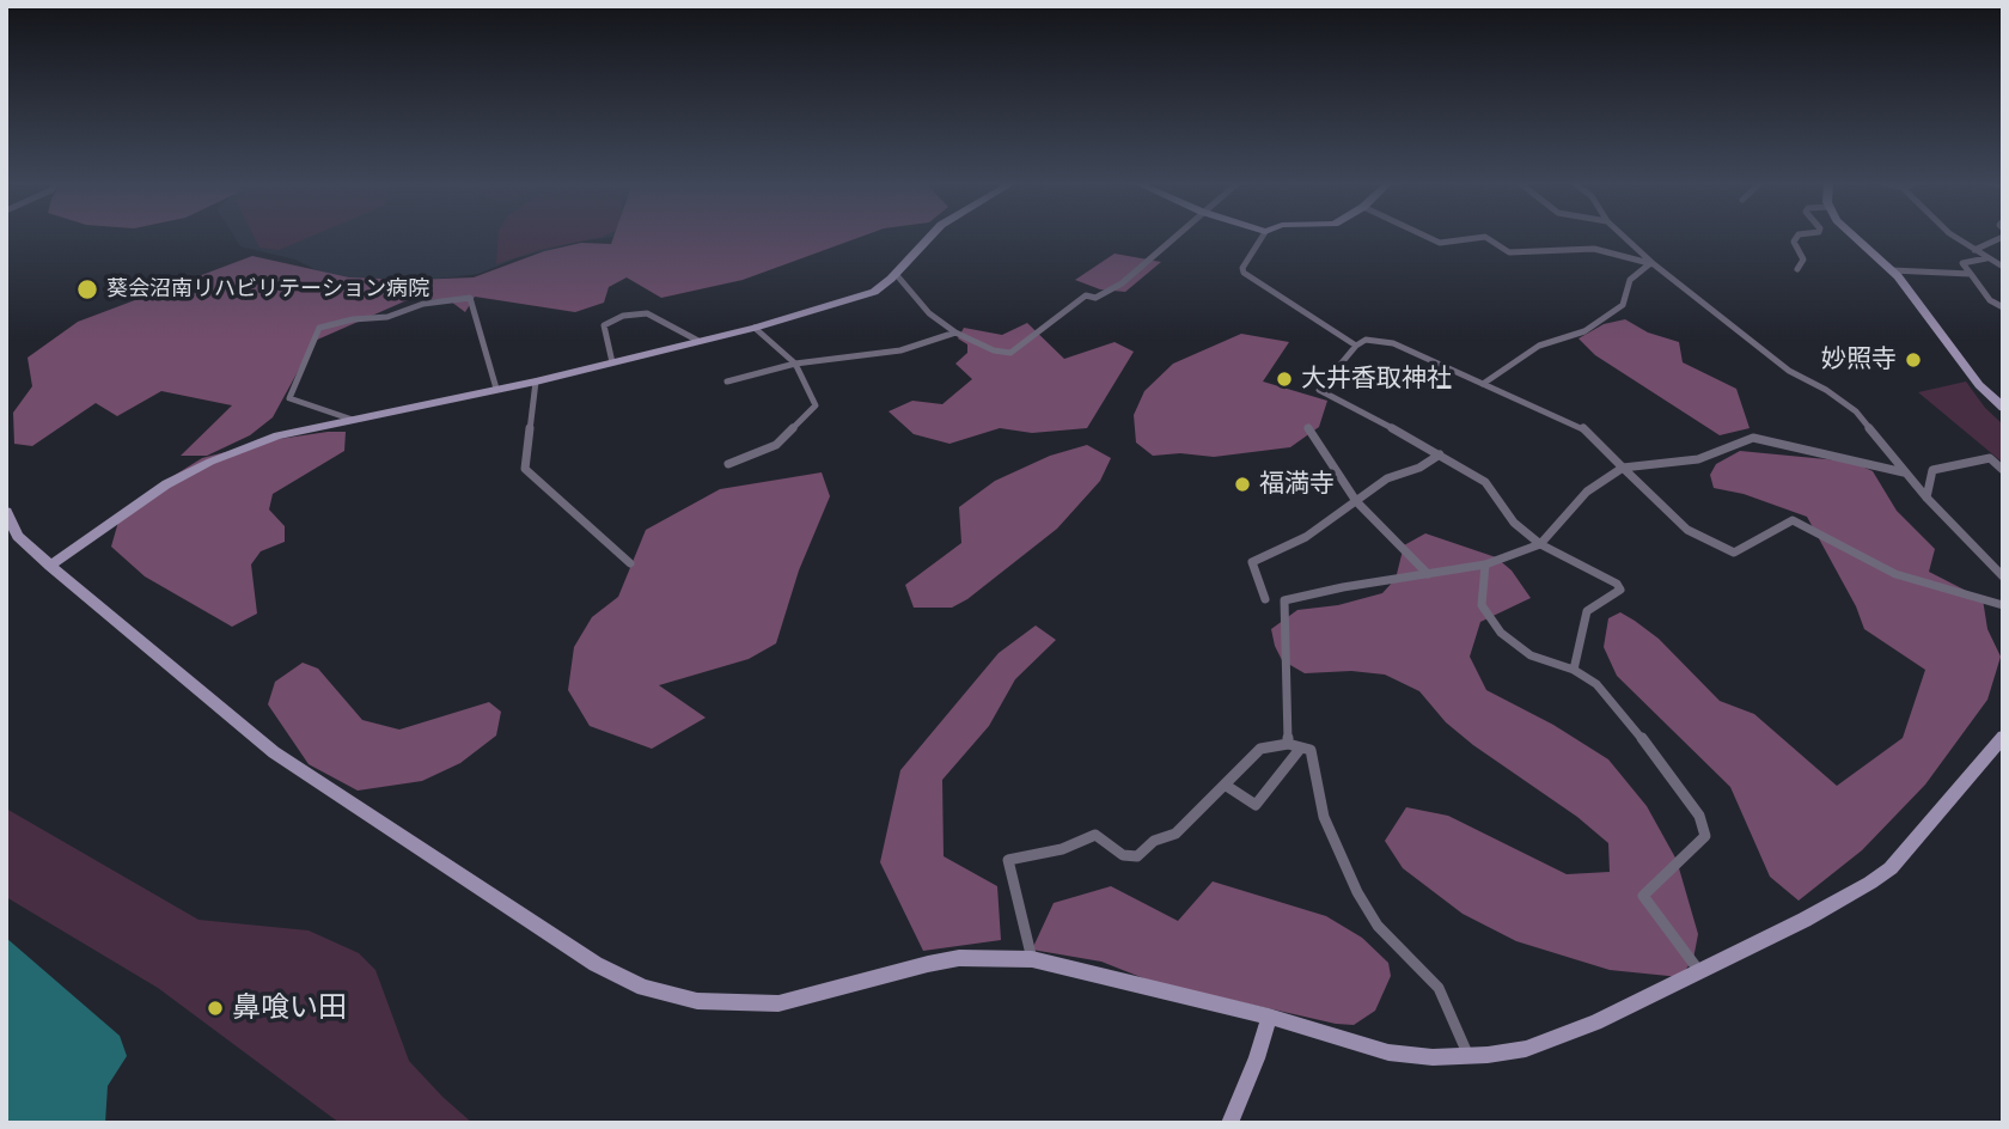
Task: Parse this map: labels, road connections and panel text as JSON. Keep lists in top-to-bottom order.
{
  "places": [
    "葵会沼南リハビリテーション病院",
    "妙照寺",
    "大井香取神社",
    "福満寺",
    "鼻喰い田"
  ]
}
